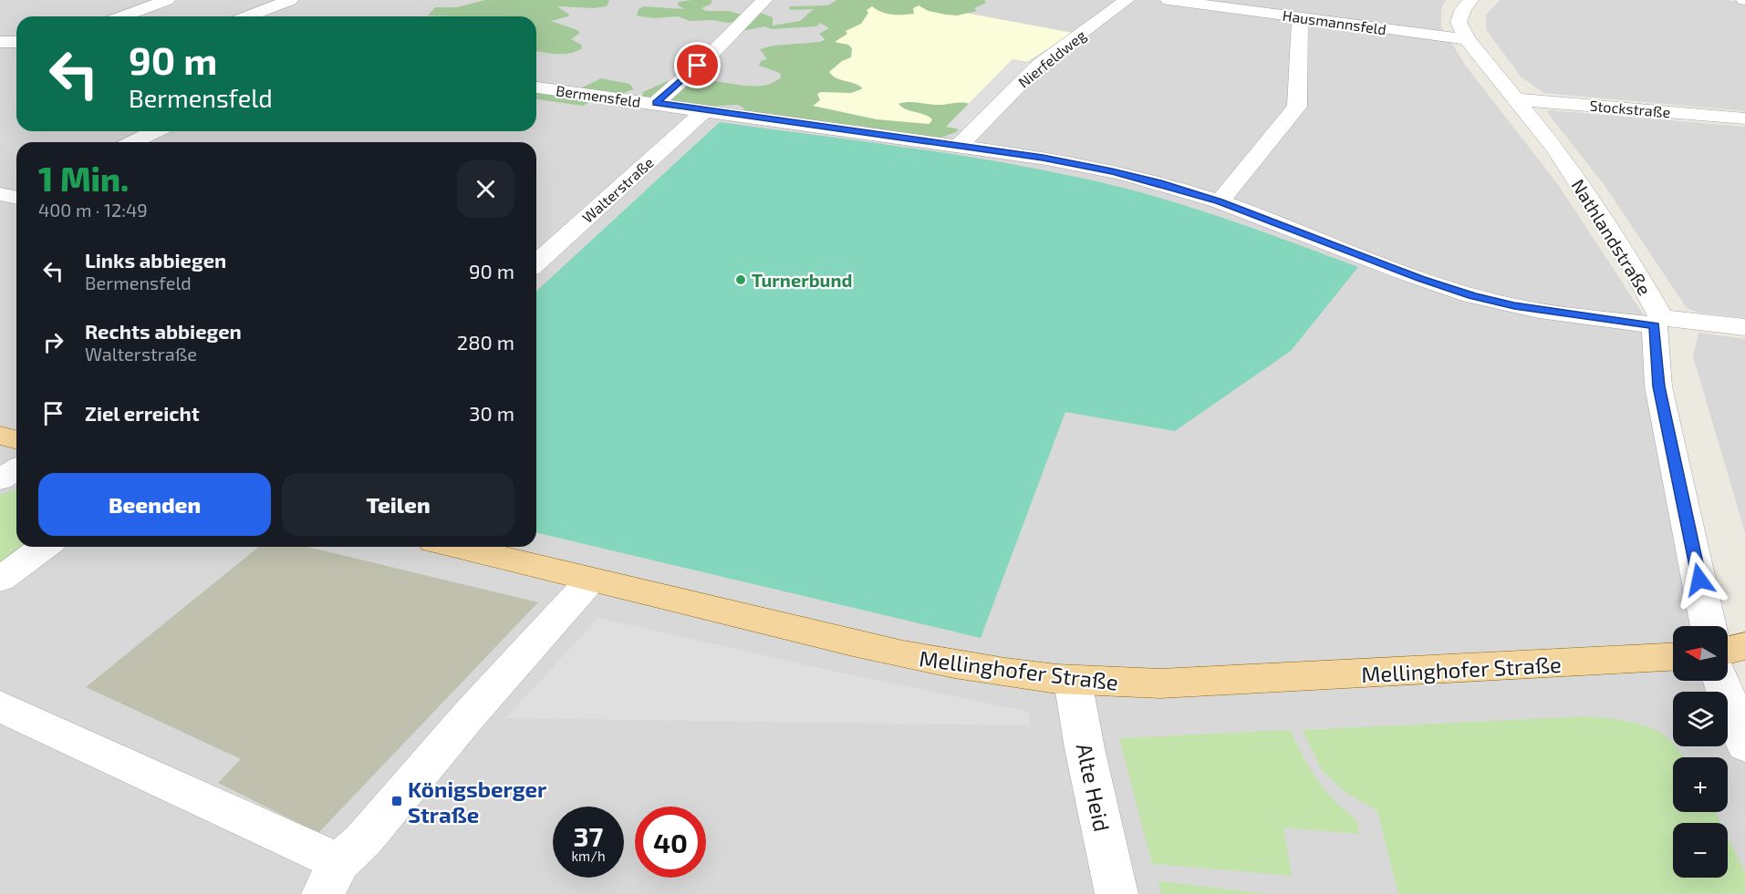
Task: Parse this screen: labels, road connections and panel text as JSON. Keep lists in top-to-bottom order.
{
  "streets": {
    "main road": ["Mellinghofer Straße"],
    "street": [
      "Hausmannsfeld",
      "Nierfeldweg",
      "Bermensfeld",
      "Stockstraße",
      "Walterstraße",
      "Nathlandstraße",
      "Alte Heid"
    ]
  },
  "crossings": [
    ["Hausmannsfeld", "Nathlandstraße"],
    ["Nierfeldweg", "Bermensfeld"],
    ["Bermensfeld", "Walterstraße"],
    ["Bermensfeld", "Nathlandstraße"],
    ["Stockstraße", "Nathlandstraße"],
    ["Mellinghofer Straße", "Alte Heid"]
  ],
  "places": {
    "other": ["Turnerbund"],
    "transit": ["Königsberger Straße"]
  },
  "north": "left",
  "page": {
    "turn": ["90 m", "Bermensfeld"],
    "heading": ["1 Min.", "400 m · 12:49"],
    "list": [
      {
        "name": "Links abbiegen",
        "note": "Bermensfeld",
        "value": "90 m"
      },
      {
        "name": "Rechts abbiegen",
        "note": "Walterstraße",
        "value": "280 m"
      },
      {
        "name": "Ziel erreicht",
        "value": "30 m"
      }
    ],
    "buttons": ["Beenden", "Teilen"],
    "map_buttons": ["+", "−"],
    "speed": "37 km/h",
    "limit": "40"
  }
}
